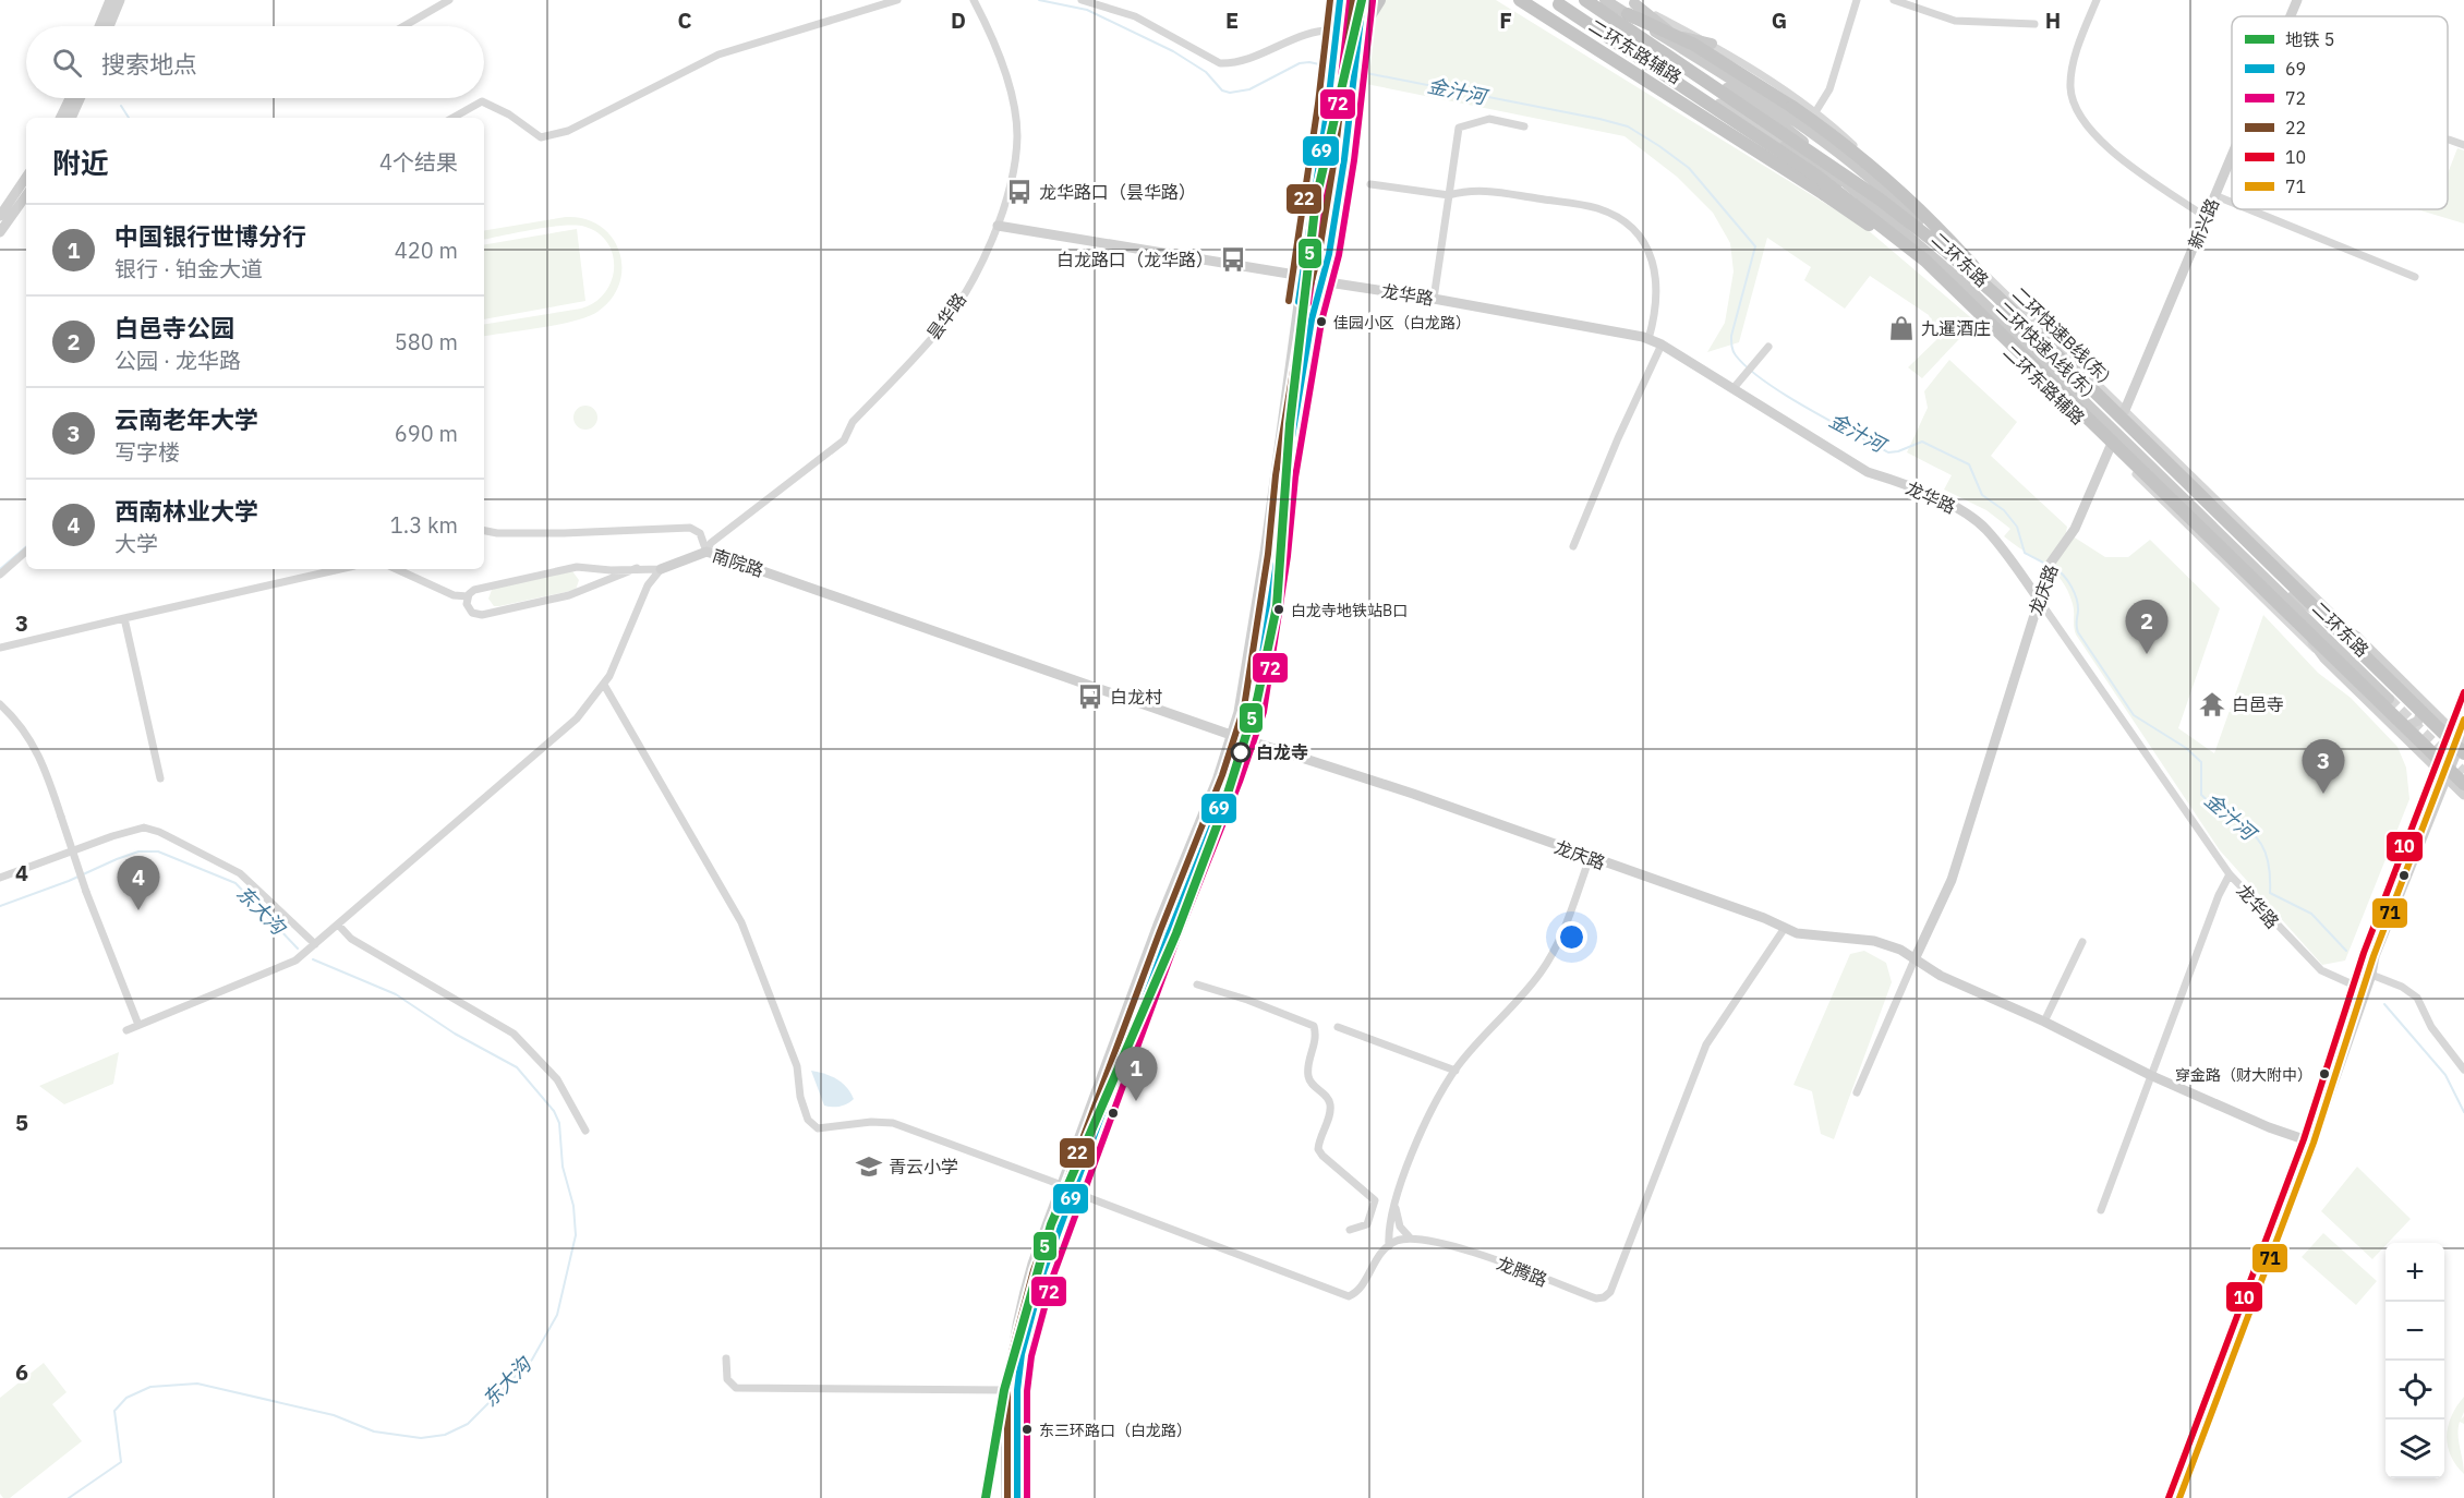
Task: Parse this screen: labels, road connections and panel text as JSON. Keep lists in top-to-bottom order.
{
  "streets": {
    "highway": ["二环快速B线(东)", "二环快速A线(东)"],
    "main road": ["二环东路"],
    "street": [
      "二环东路辅路",
      "新兴路",
      "龙华路",
      "昙华路",
      "南院路",
      "龙庆路",
      "龙腾路"
    ]
  },
  "crossings": [
    ["二环东路辅路", "二环快速A线(东)"],
    ["二环东路辅路", "龙庆路"],
    ["二环东路", "二环快速B线(东)"],
    ["龙华路", "龙庆路"],
    ["昙华路", "南院路"],
    ["南院路", "龙庆路"],
    ["龙庆路", "龙腾路"]
  ],
  "water": ["金汁河", "东大沟"],
  "places": {
    "bus stop": ["龙华路口（昙华路）", "白龙路口（龙华路）", "白龙村"],
    "other": [
      "佳园小区（白龙路）",
      "白龙寺地铁站B口",
      "白龙寺",
      "穿金路（财大附中）",
      "东三环路口（白龙路）"
    ],
    "shop": ["九暹酒庄"],
    "temple": ["白邑寺"],
    "school or university": ["青云小学"]
  },
  "lines": [
    "metro line 5",
    "transit line 69",
    "transit line 22",
    "transit line 72",
    "transit line 10",
    "transit line 71"
  ],
  "legend": [
    "地铁 5",
    "69",
    "72",
    "22",
    "10",
    "71"
  ],
  "page": {
    "search": "搜索地点",
    "heading": ["附近", "4个结果"],
    "list": [
      {
        "mark": "1",
        "name": "中国银行世博分行",
        "note": "银行 · 铂金大道",
        "value": "420 m"
      },
      {
        "mark": "2",
        "name": "白邑寺公园",
        "note": "公园 · 龙华路",
        "value": "580 m"
      },
      {
        "mark": "3",
        "name": "云南老年大学",
        "note": "写字楼",
        "value": "690 m"
      },
      {
        "mark": "4",
        "name": "西南林业大学",
        "note": "大学",
        "value": "1.3 km"
      }
    ],
    "pins": [
      "2",
      "3",
      "4",
      "1"
    ],
    "map_buttons": ["+", "−"]
  },
  "grid": {
    "columns": [
      "C",
      "D",
      "E",
      "F",
      "G",
      "H"
    ],
    "rows": [
      "3",
      "4",
      "5",
      "6"
    ]
  }
}
